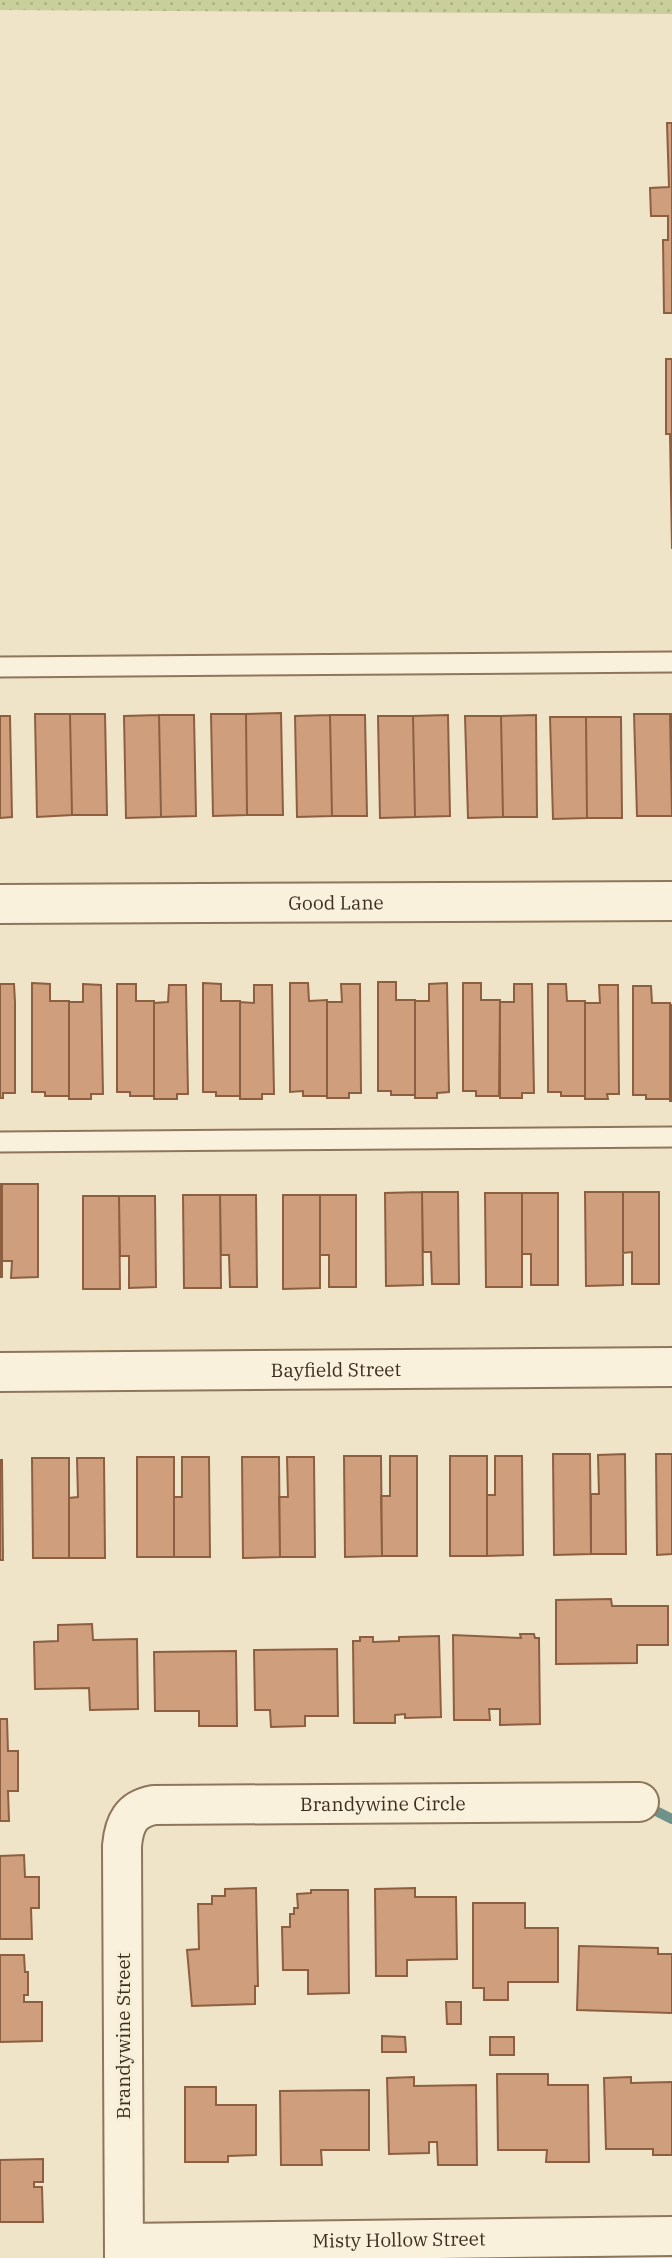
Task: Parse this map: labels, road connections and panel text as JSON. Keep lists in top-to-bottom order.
{
  "streets": {
    "street": [
      "Good Lane",
      "Bayfield Street",
      "Brandywine Circle",
      "Brandywine Street",
      "Misty Hollow Street"
    ]
  },
  "crossings": [
    ["Brandywine Circle", "Brandywine Street"],
    ["Brandywine Street", "Misty Hollow Street"]
  ]
}
